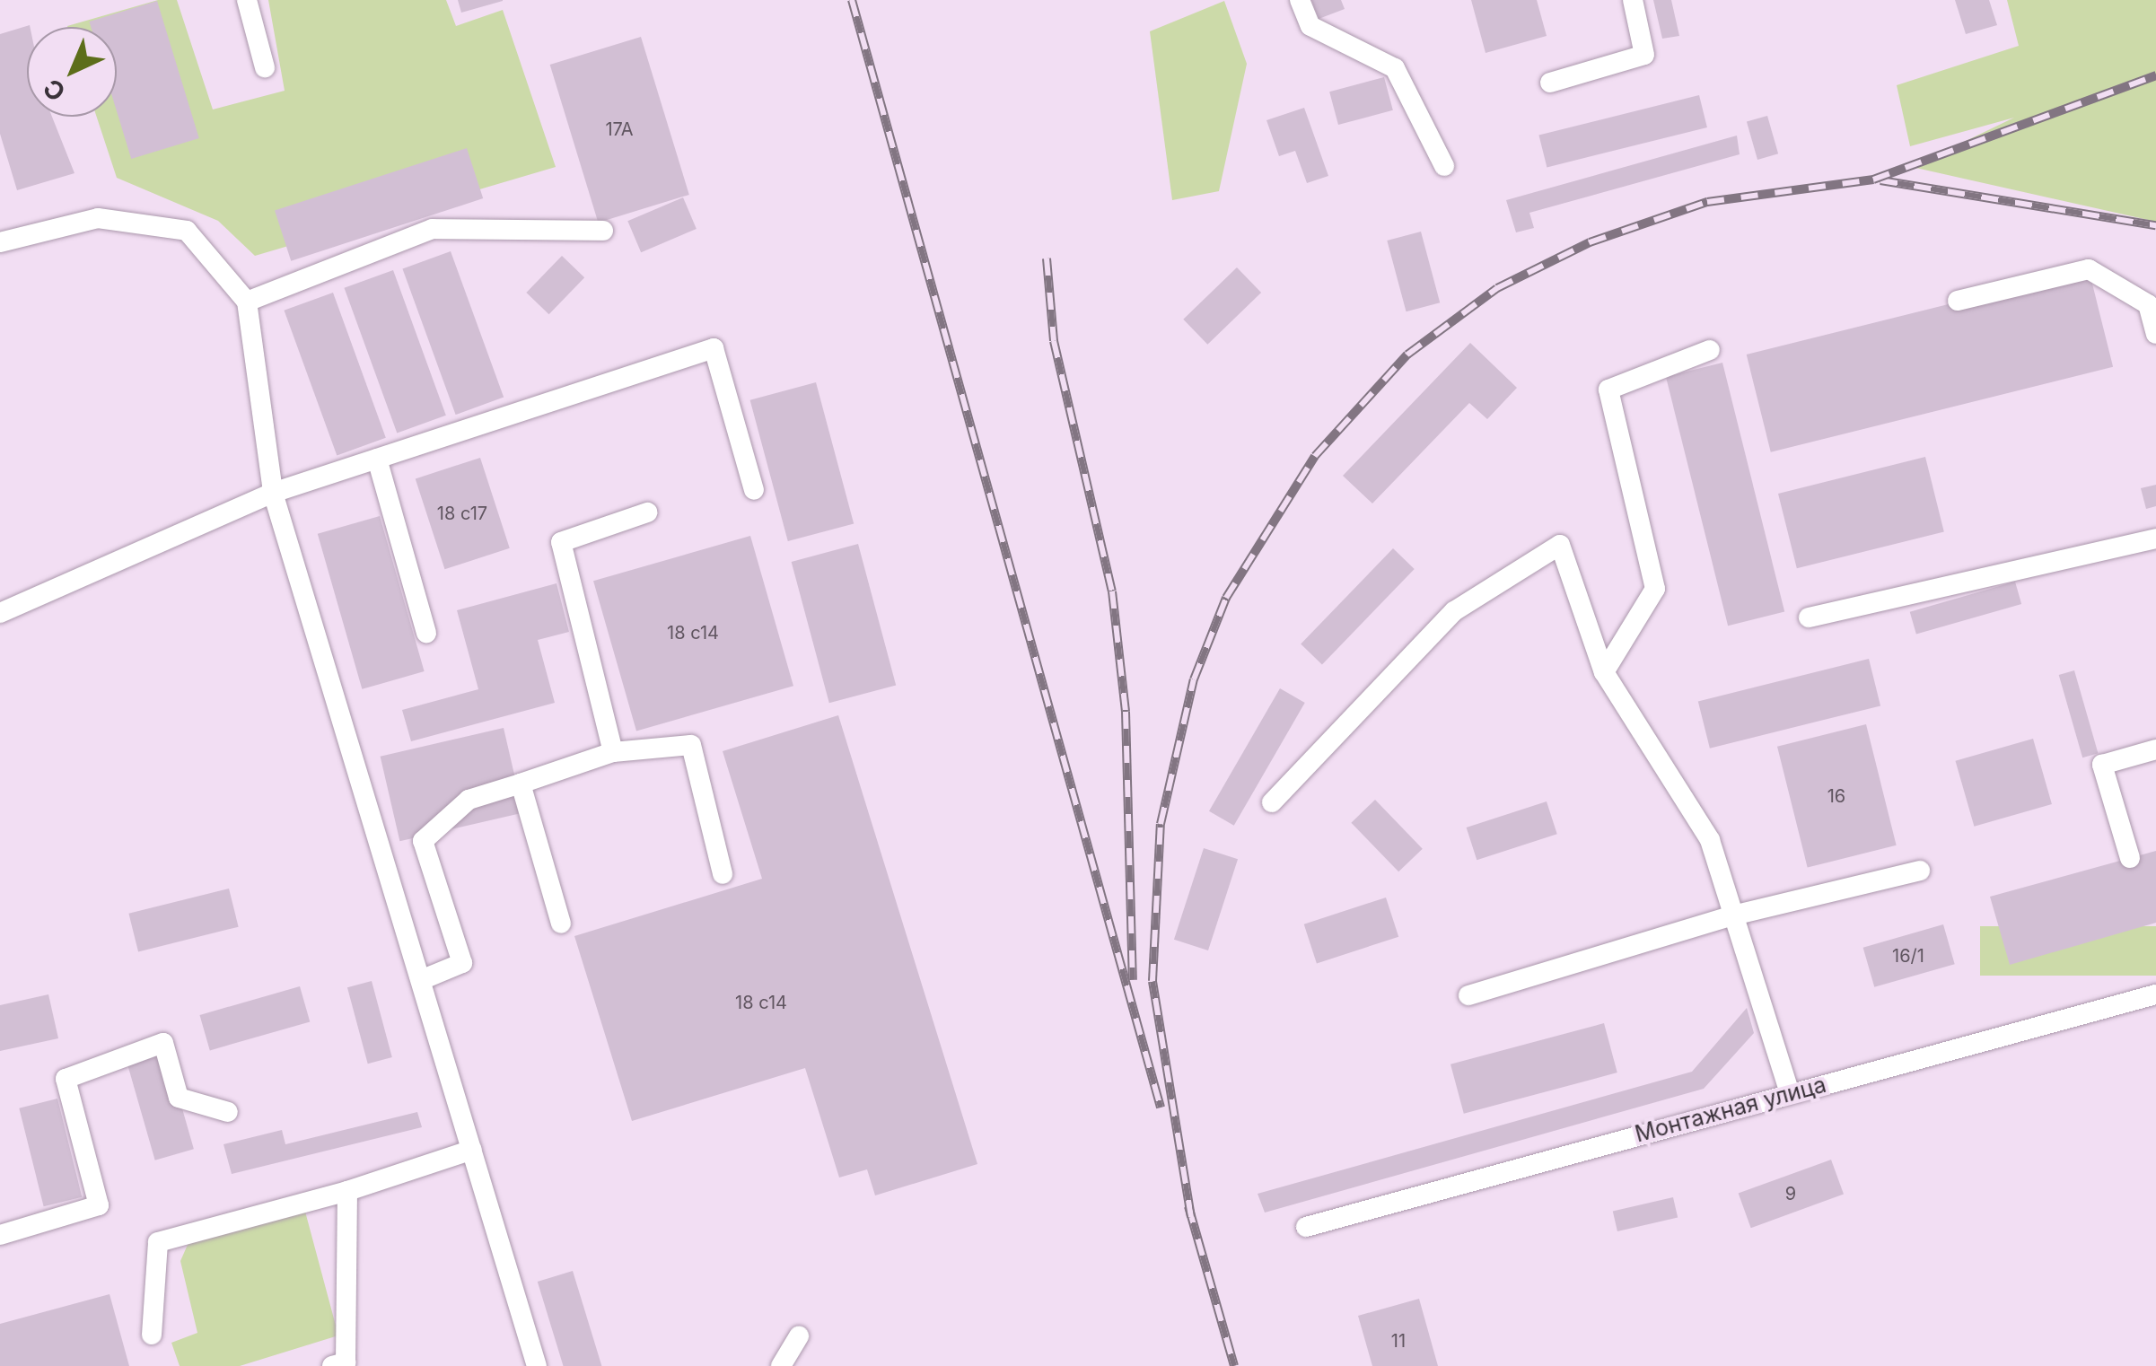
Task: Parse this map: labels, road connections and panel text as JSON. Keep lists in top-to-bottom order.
{
  "streets": {
    "street": ["Монтажная улица"]
  },
  "house_numbers": [
    "17А",
    "18 с17",
    "18 с14",
    "16",
    "16/1",
    "18 с14",
    "9",
    "11"
  ],
  "north": "bottom left"
}
